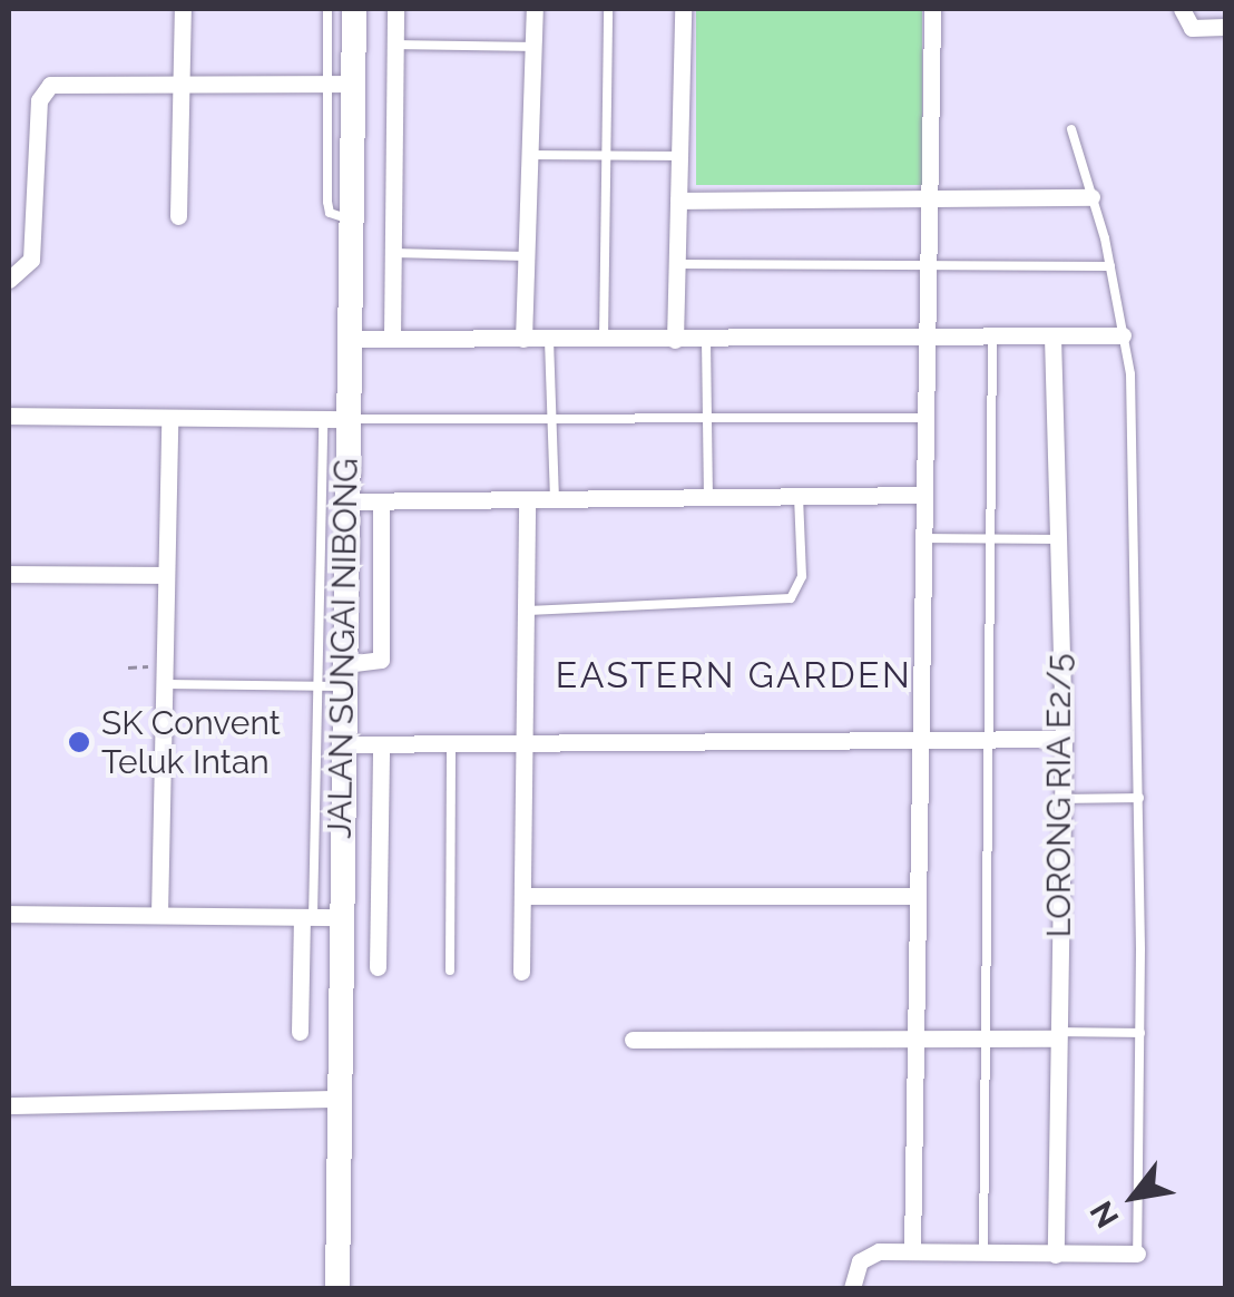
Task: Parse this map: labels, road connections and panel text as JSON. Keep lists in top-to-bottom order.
{
  "streets": {
    "street": ["JALAN SUNGAI NIBONG", "LORONG RIA E2/5"]
  },
  "districts": ["EASTERN GARDEN"],
  "places": ["SK Convent Teluk Intan"],
  "north": "bottom left"
}
